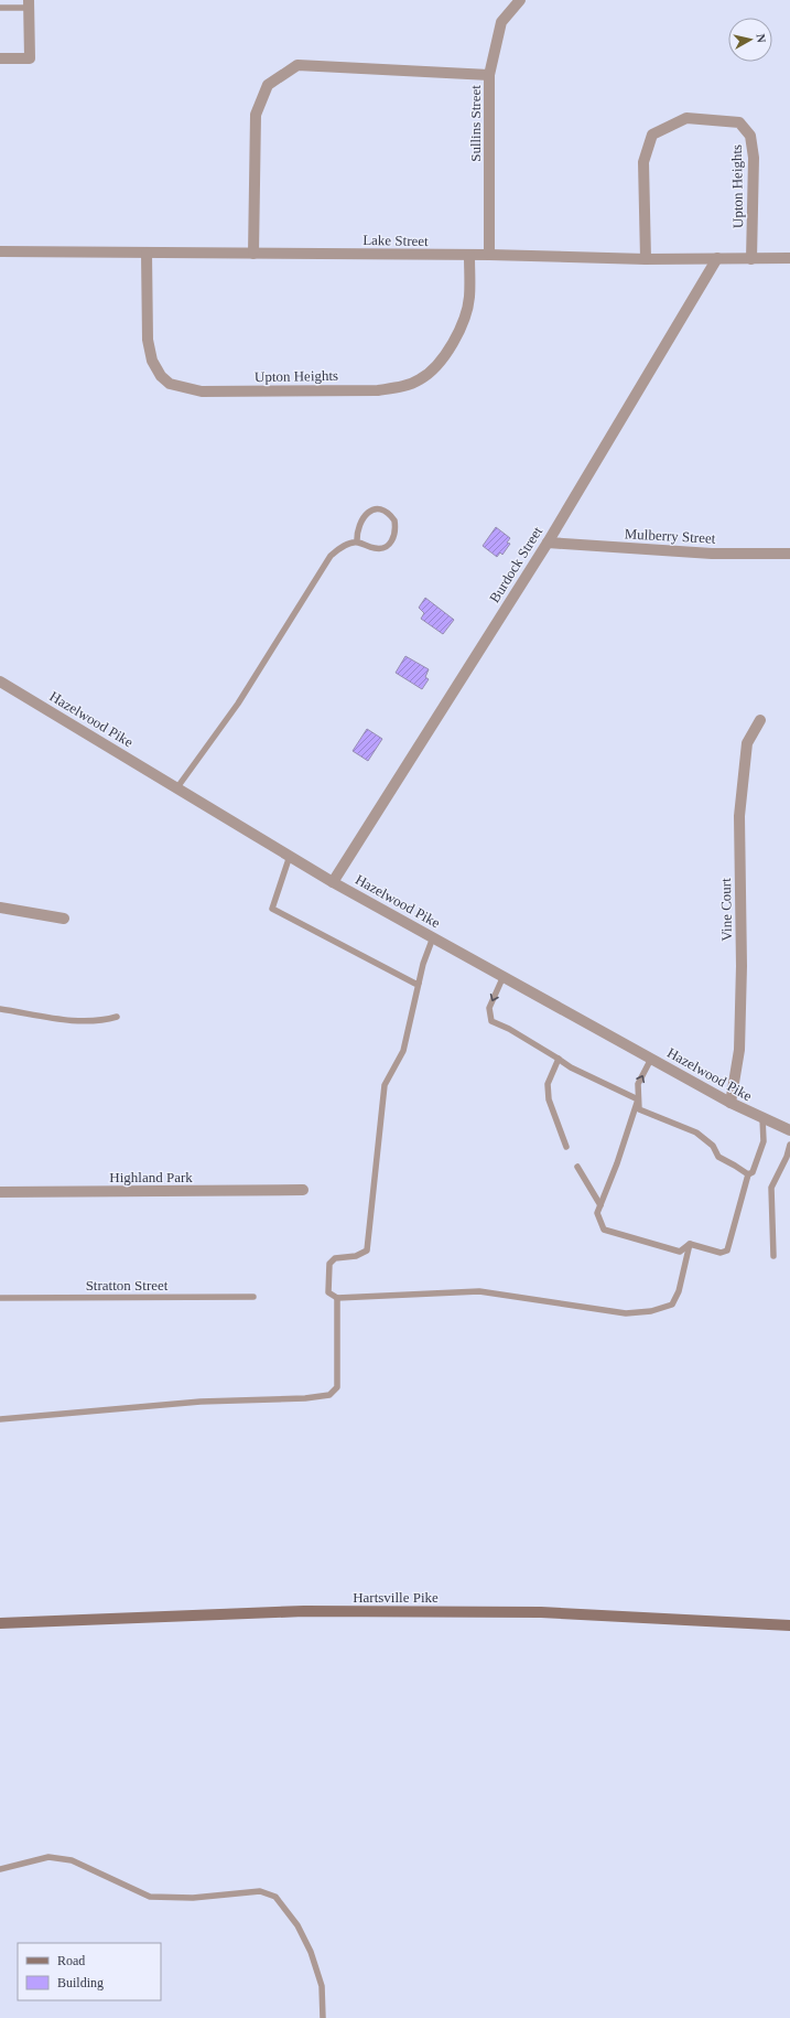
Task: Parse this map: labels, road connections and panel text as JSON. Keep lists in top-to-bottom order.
{
  "streets": {
    "main road": ["Hartsville Pike"],
    "street": [
      "Sullins Street",
      "Upton Heights",
      "Lake Street",
      "Mulberry Street",
      "Burdock Street",
      "Hazelwood Pike",
      "Vine Court",
      "Highland Park"
    ],
    "lane": ["Stratton Street"]
  },
  "crossings": [
    ["Sullins Street", "Lake Street"],
    ["Upton Heights", "Lake Street"],
    ["Lake Street", "Burdock Street"],
    ["Mulberry Street", "Burdock Street"],
    ["Burdock Street", "Hazelwood Pike"],
    ["Hazelwood Pike", "Vine Court"]
  ],
  "legend": ["Road", "Building"],
  "north": "right"
}
